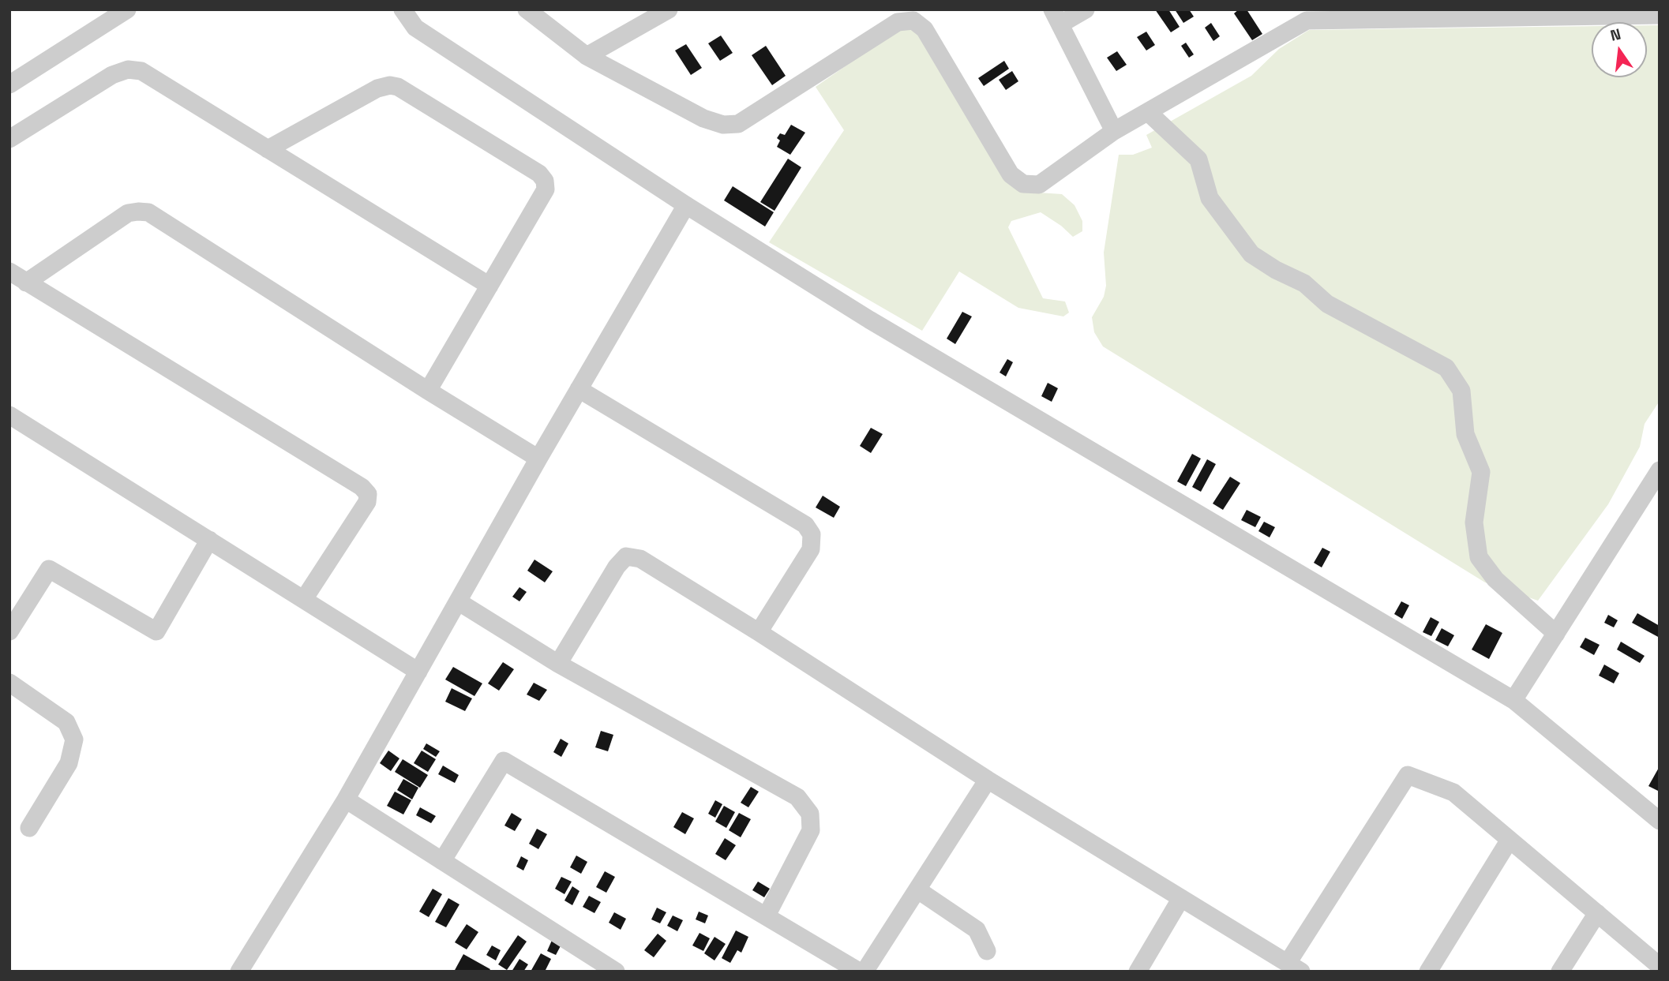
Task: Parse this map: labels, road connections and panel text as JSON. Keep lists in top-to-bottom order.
{
  "north": "top"
}
